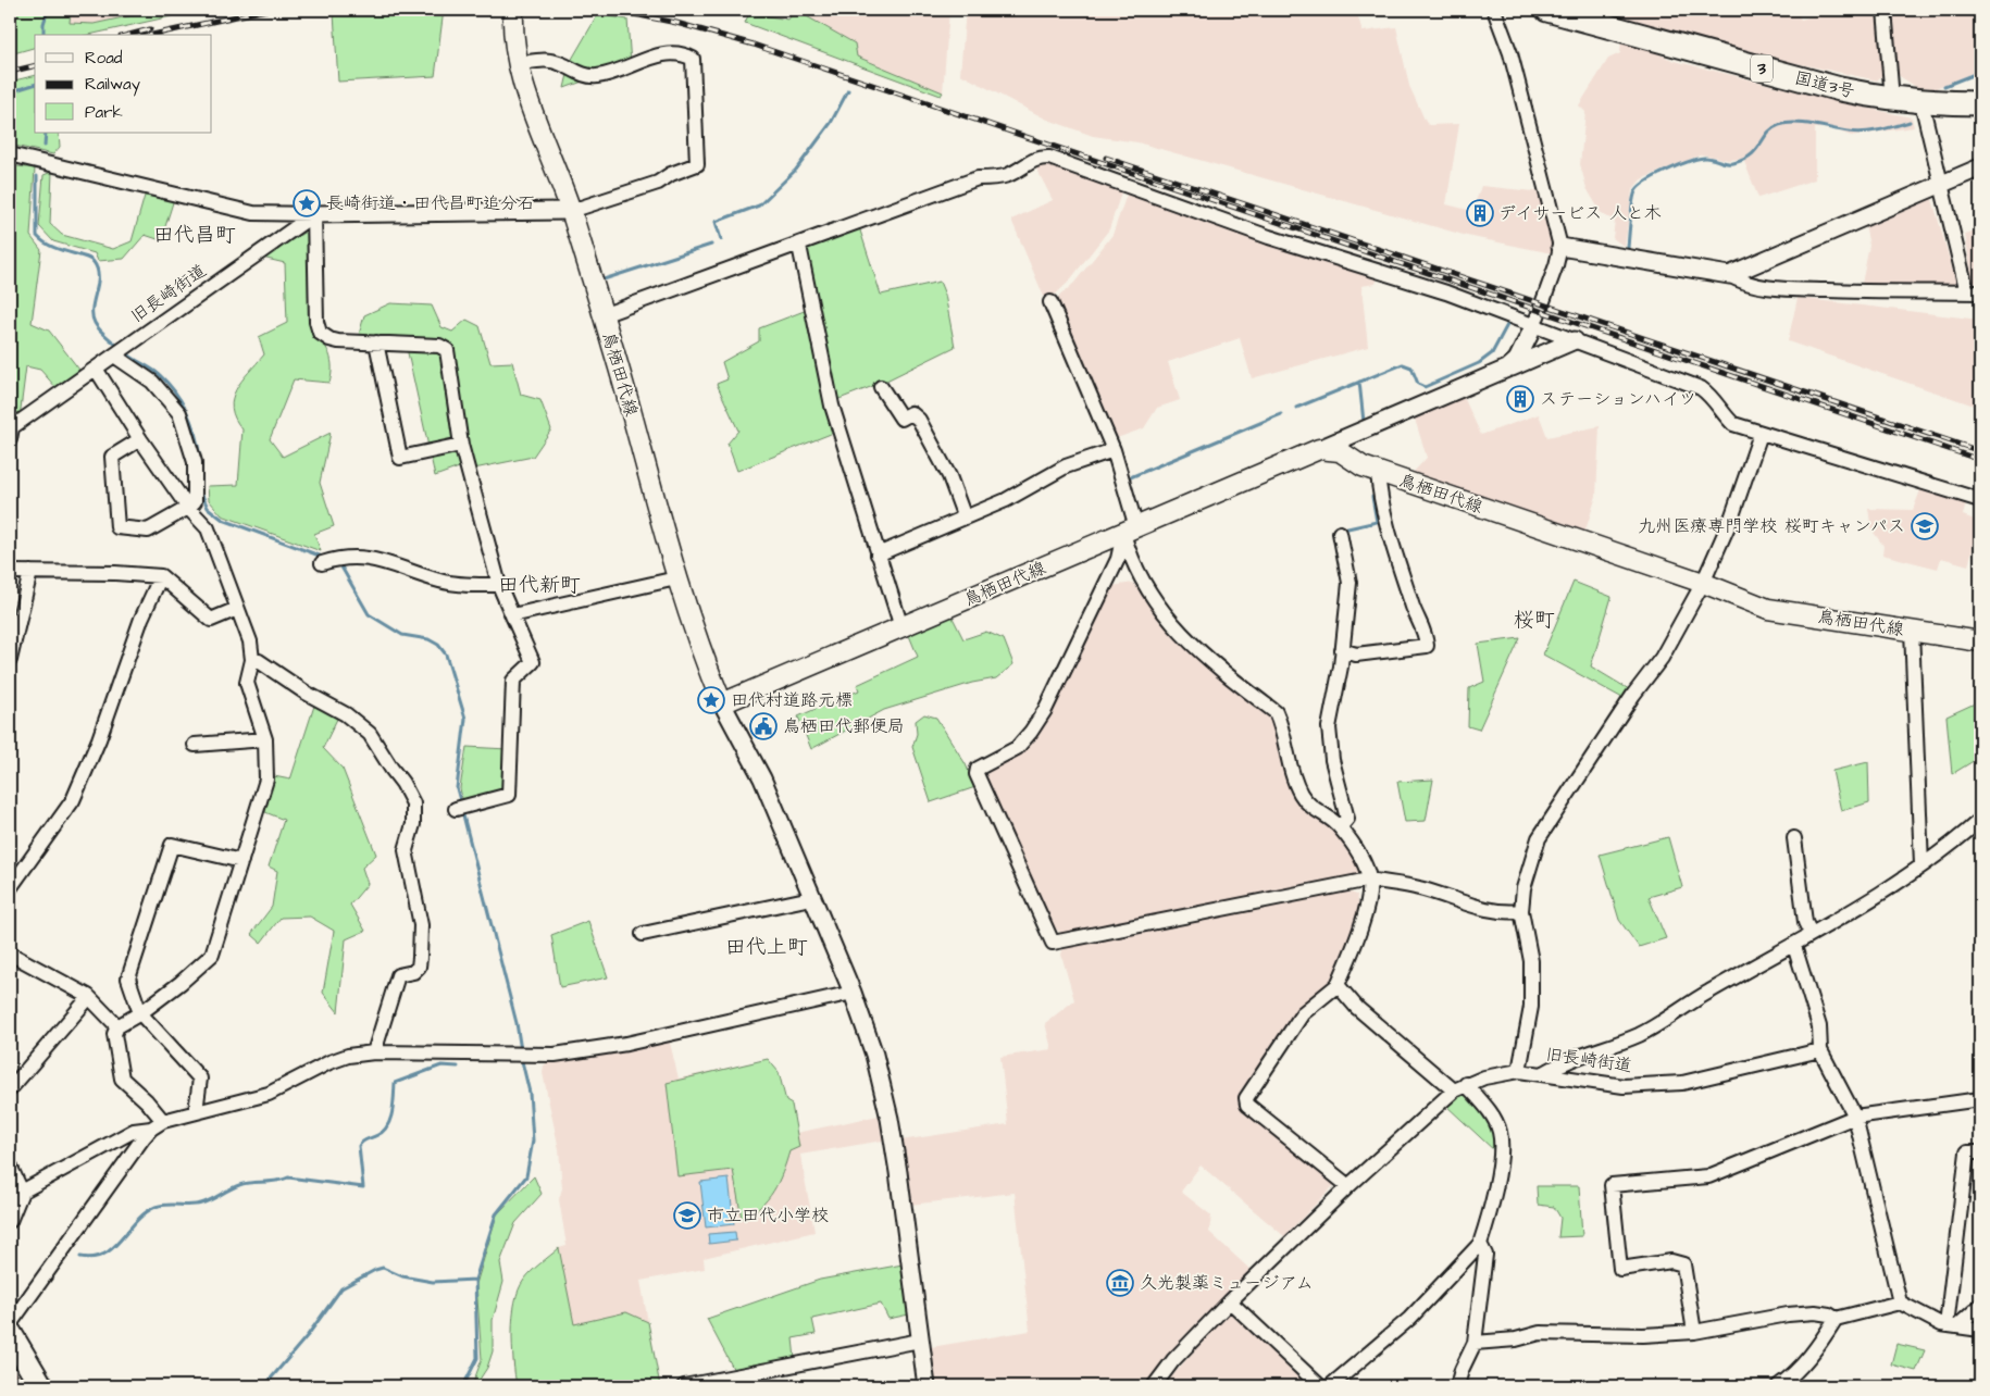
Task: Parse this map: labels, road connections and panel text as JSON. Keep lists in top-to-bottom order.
{
  "streets": {
    "highway": ["3", "国道3号"],
    "main road": ["鳥栖田代線"],
    "street": ["旧長崎街道"]
  },
  "districts": [
    "田代昌町",
    "田代新町",
    "桜町",
    "田代上町"
  ],
  "places": {
    "place": ["長崎街道・田代昌町追分石", "田代村道路元標"],
    "building": ["デイサービス 人と木", "ステーションハイツ"],
    "school or university": ["九州医療専門学校 桜町キャンパス", "市立田代小学校"],
    "public building": ["鳥栖田代郵便局"],
    "museum": ["久光製薬ミュージアム"]
  },
  "legend": ["Road", "Railway", "Park"]
}
